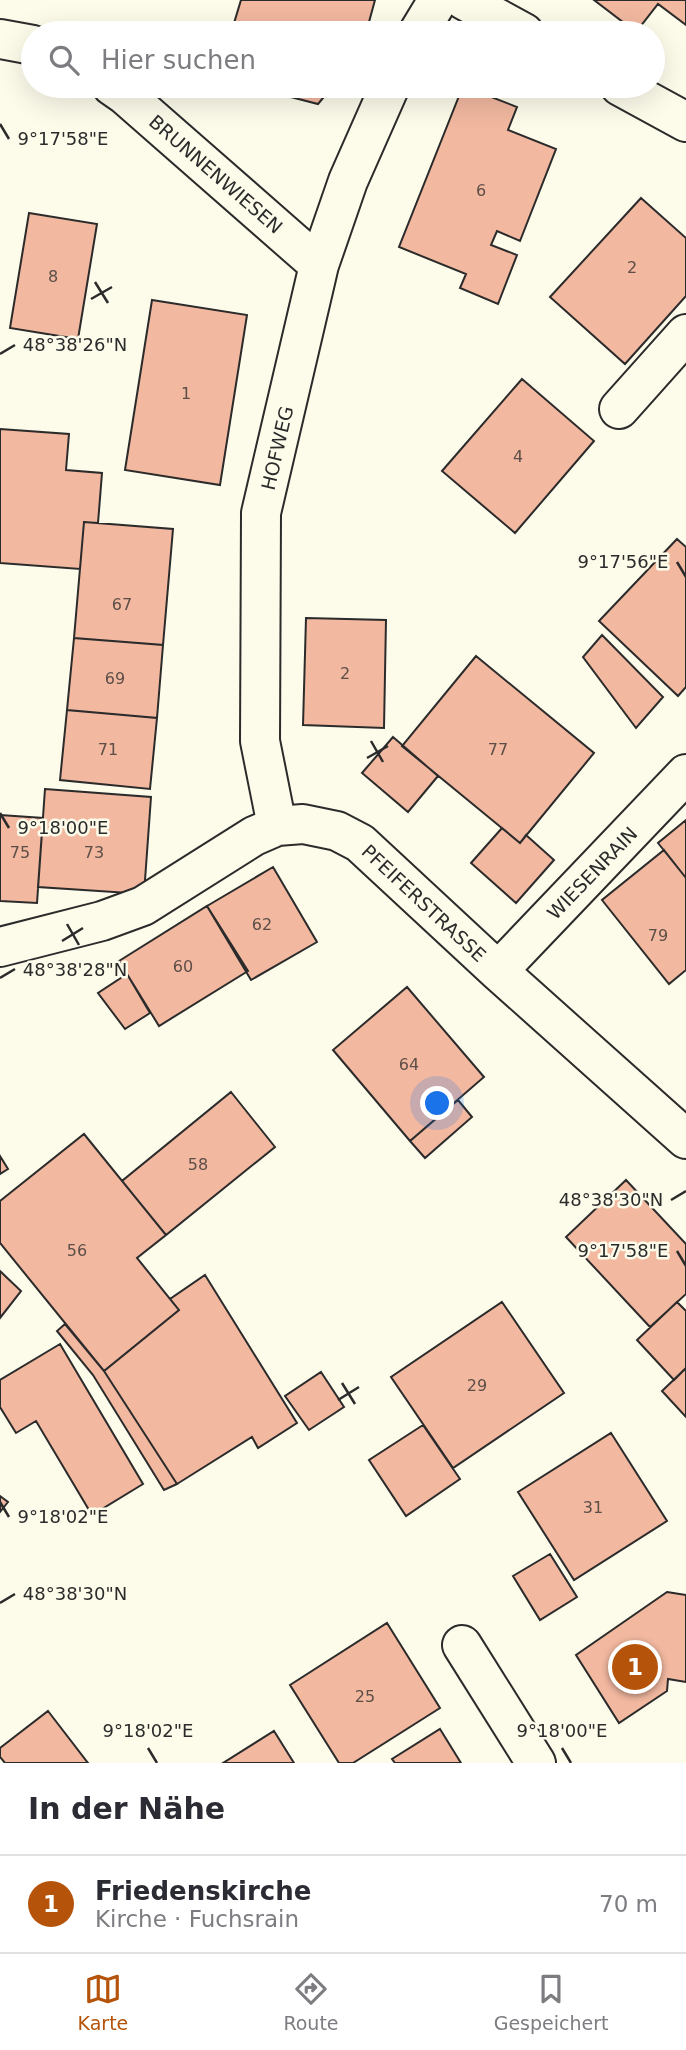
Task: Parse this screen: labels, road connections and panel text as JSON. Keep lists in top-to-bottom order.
{
  "streets": {
    "street": [
      "BRUNNENWIESEN",
      "HOFWEG",
      "WIESENRAIN",
      "PFEIFERSTRASSE"
    ]
  },
  "crossings": [
    ["BRUNNENWIESEN", "HOFWEG"],
    ["HOFWEG", "PFEIFERSTRASSE"],
    ["WIESENRAIN", "PFEIFERSTRASSE"]
  ],
  "house_numbers": [
    "6",
    "2",
    "8",
    "1",
    "4",
    "67",
    "2",
    "69",
    "71",
    "77",
    "75",
    "73",
    "62",
    "79",
    "60",
    "64",
    "58",
    "56",
    "29",
    "31",
    "25"
  ],
  "page": {
    "search": "Hier suchen",
    "pins": "1",
    "heading": "In der Nähe",
    "list": [
      {
        "mark": "1",
        "name": "Friedenskirche",
        "note": "Kirche · Fuchsrain",
        "value": "70 m"
      }
    ],
    "nav": ["Karte", "Route", "Gespeichert"]
  },
  "coordinates": [
    "9°17'58\"E",
    "48°38'26\"N",
    "9°17'56\"E",
    "9°18'00\"E",
    "48°38'28\"N",
    "48°38'30\"N",
    "9°18'02\"E"
  ]
}
